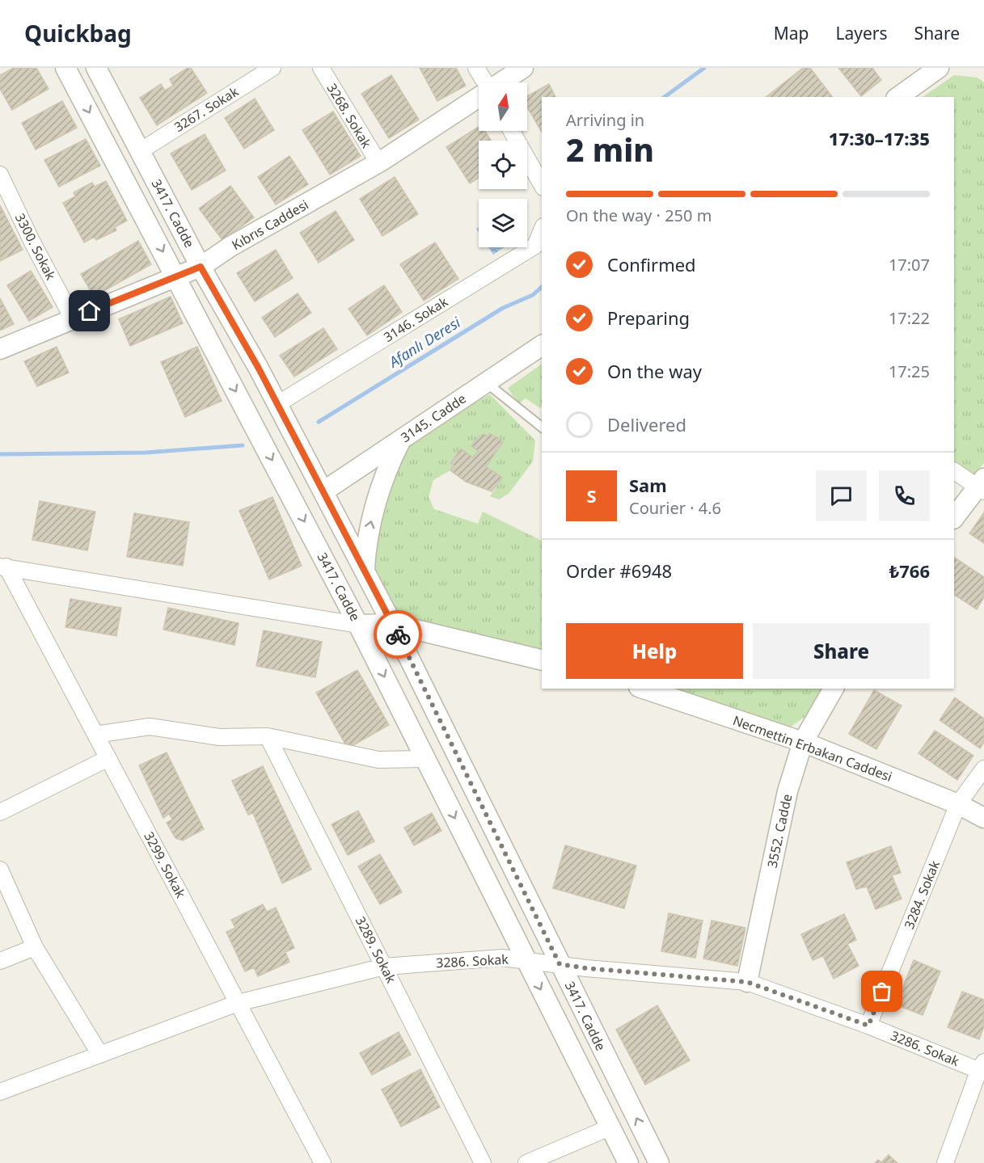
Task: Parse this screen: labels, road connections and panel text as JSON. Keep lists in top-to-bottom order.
{
  "streets": {
    "street": [
      "3267. Sokak",
      "3268. Sokak",
      "3417. Cadde",
      "Kıbrıs Caddesi",
      "3300. Sokak",
      "3146. Sokak",
      "3145. Cadde",
      "Necmettin Erbakan Caddesi",
      "3552. Cadde",
      "3299. Sokak",
      "3284. Sokak",
      "3289. Sokak",
      "3286. Sokak"
    ]
  },
  "crossings": [
    ["3267. Sokak", "3417. Cadde"],
    ["3268. Sokak", "Kıbrıs Caddesi"],
    ["3417. Cadde", "Kıbrıs Caddesi"],
    ["3417. Cadde", "3146. Sokak"],
    ["3417. Cadde", "3145. Cadde"],
    ["3417. Cadde", "3286. Sokak"],
    ["Kıbrıs Caddesi", "3300. Sokak"],
    ["Necmettin Erbakan Caddesi", "3552. Cadde"],
    ["Necmettin Erbakan Caddesi", "3284. Sokak"],
    ["3552. Cadde", "3286. Sokak"],
    ["3299. Sokak", "3286. Sokak"],
    ["3284. Sokak", "3286. Sokak"],
    ["3289. Sokak", "3286. Sokak"]
  ],
  "water": ["Afanlı Deresi"],
  "north": "top",
  "page": {
    "header": "Quickbag",
    "nav": ["Map", "Layers", "Share"],
    "heading": ["2 min", "Arriving in", "17:30–17:35"],
    "panel": [
      "Sam",
      "Courier · 4.6",
      "Order #6948",
      "₺766"
    ],
    "bar": "On the way · 250 m",
    "list": [
      ["Confirmed", "17:07"],
      ["Preparing", "17:22"],
      ["On the way", "17:25"],
      "Delivered"
    ],
    "round": "S",
    "buttons": ["Help", "Share"]
  }
}
